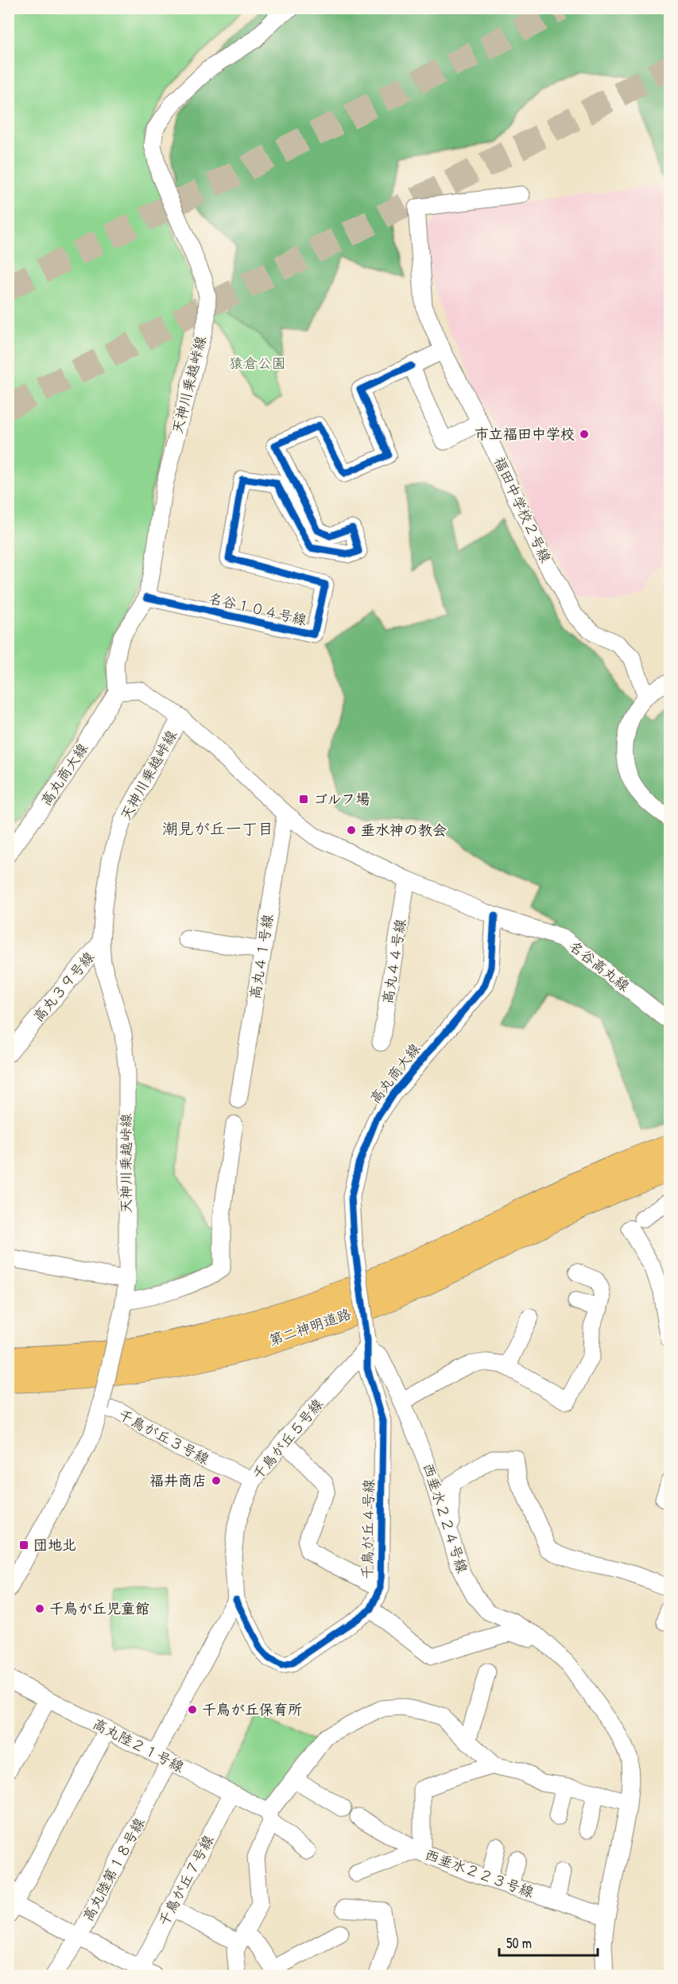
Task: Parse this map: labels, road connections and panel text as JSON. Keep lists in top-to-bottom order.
{
  "streets": {
    "highway": ["第二神明道路"],
    "street": [
      "天神川乗越峠線",
      "福田中学校２号線",
      "名谷１０４号線",
      "高丸商大線",
      "高丸４１号線",
      "高丸４４号線",
      "名谷高丸線",
      "高丸３９号線",
      "千鳥が丘３号線",
      "千鳥が丘５号線",
      "西垂水２２４号線",
      "千鳥が丘４号線",
      "高丸陸２１号線",
      "高丸陸第１８号線",
      "西垂水２２３号線",
      "千鳥が丘７号線"
    ]
  },
  "crossings": [
    ["天神川乗越峠線", "名谷１０４号線"],
    ["天神川乗越峠線", "高丸商大線"],
    ["天神川乗越峠線", "高丸３９号線"],
    ["天神川乗越峠線", "千鳥が丘３号線"],
    ["高丸商大線", "名谷高丸線"],
    ["高丸商大線", "千鳥が丘５号線"],
    ["高丸商大線", "西垂水２２４号線"],
    ["高丸商大線", "千鳥が丘４号線"],
    ["千鳥が丘３号線", "千鳥が丘５号線"],
    ["千鳥が丘５号線", "西垂水２２４号線"],
    ["千鳥が丘５号線", "千鳥が丘４号線"],
    ["西垂水２２４号線", "千鳥が丘４号線"],
    ["西垂水２２４号線", "西垂水２２３号線"],
    ["高丸陸２１号線", "高丸陸第１８号線"],
    ["高丸陸２１号線", "千鳥が丘７号線"]
  ],
  "districts": ["潮見が丘一丁目"],
  "parks": ["猿倉公園"],
  "places": {
    "other": [
      "市立福田中学校",
      "垂水神の教会",
      "福井商店",
      "千鳥が丘児童館",
      "千鳥が丘保育所"
    ],
    "transit": ["ゴルフ場", "団地北"]
  },
  "scale_bar": "50 m"
}
